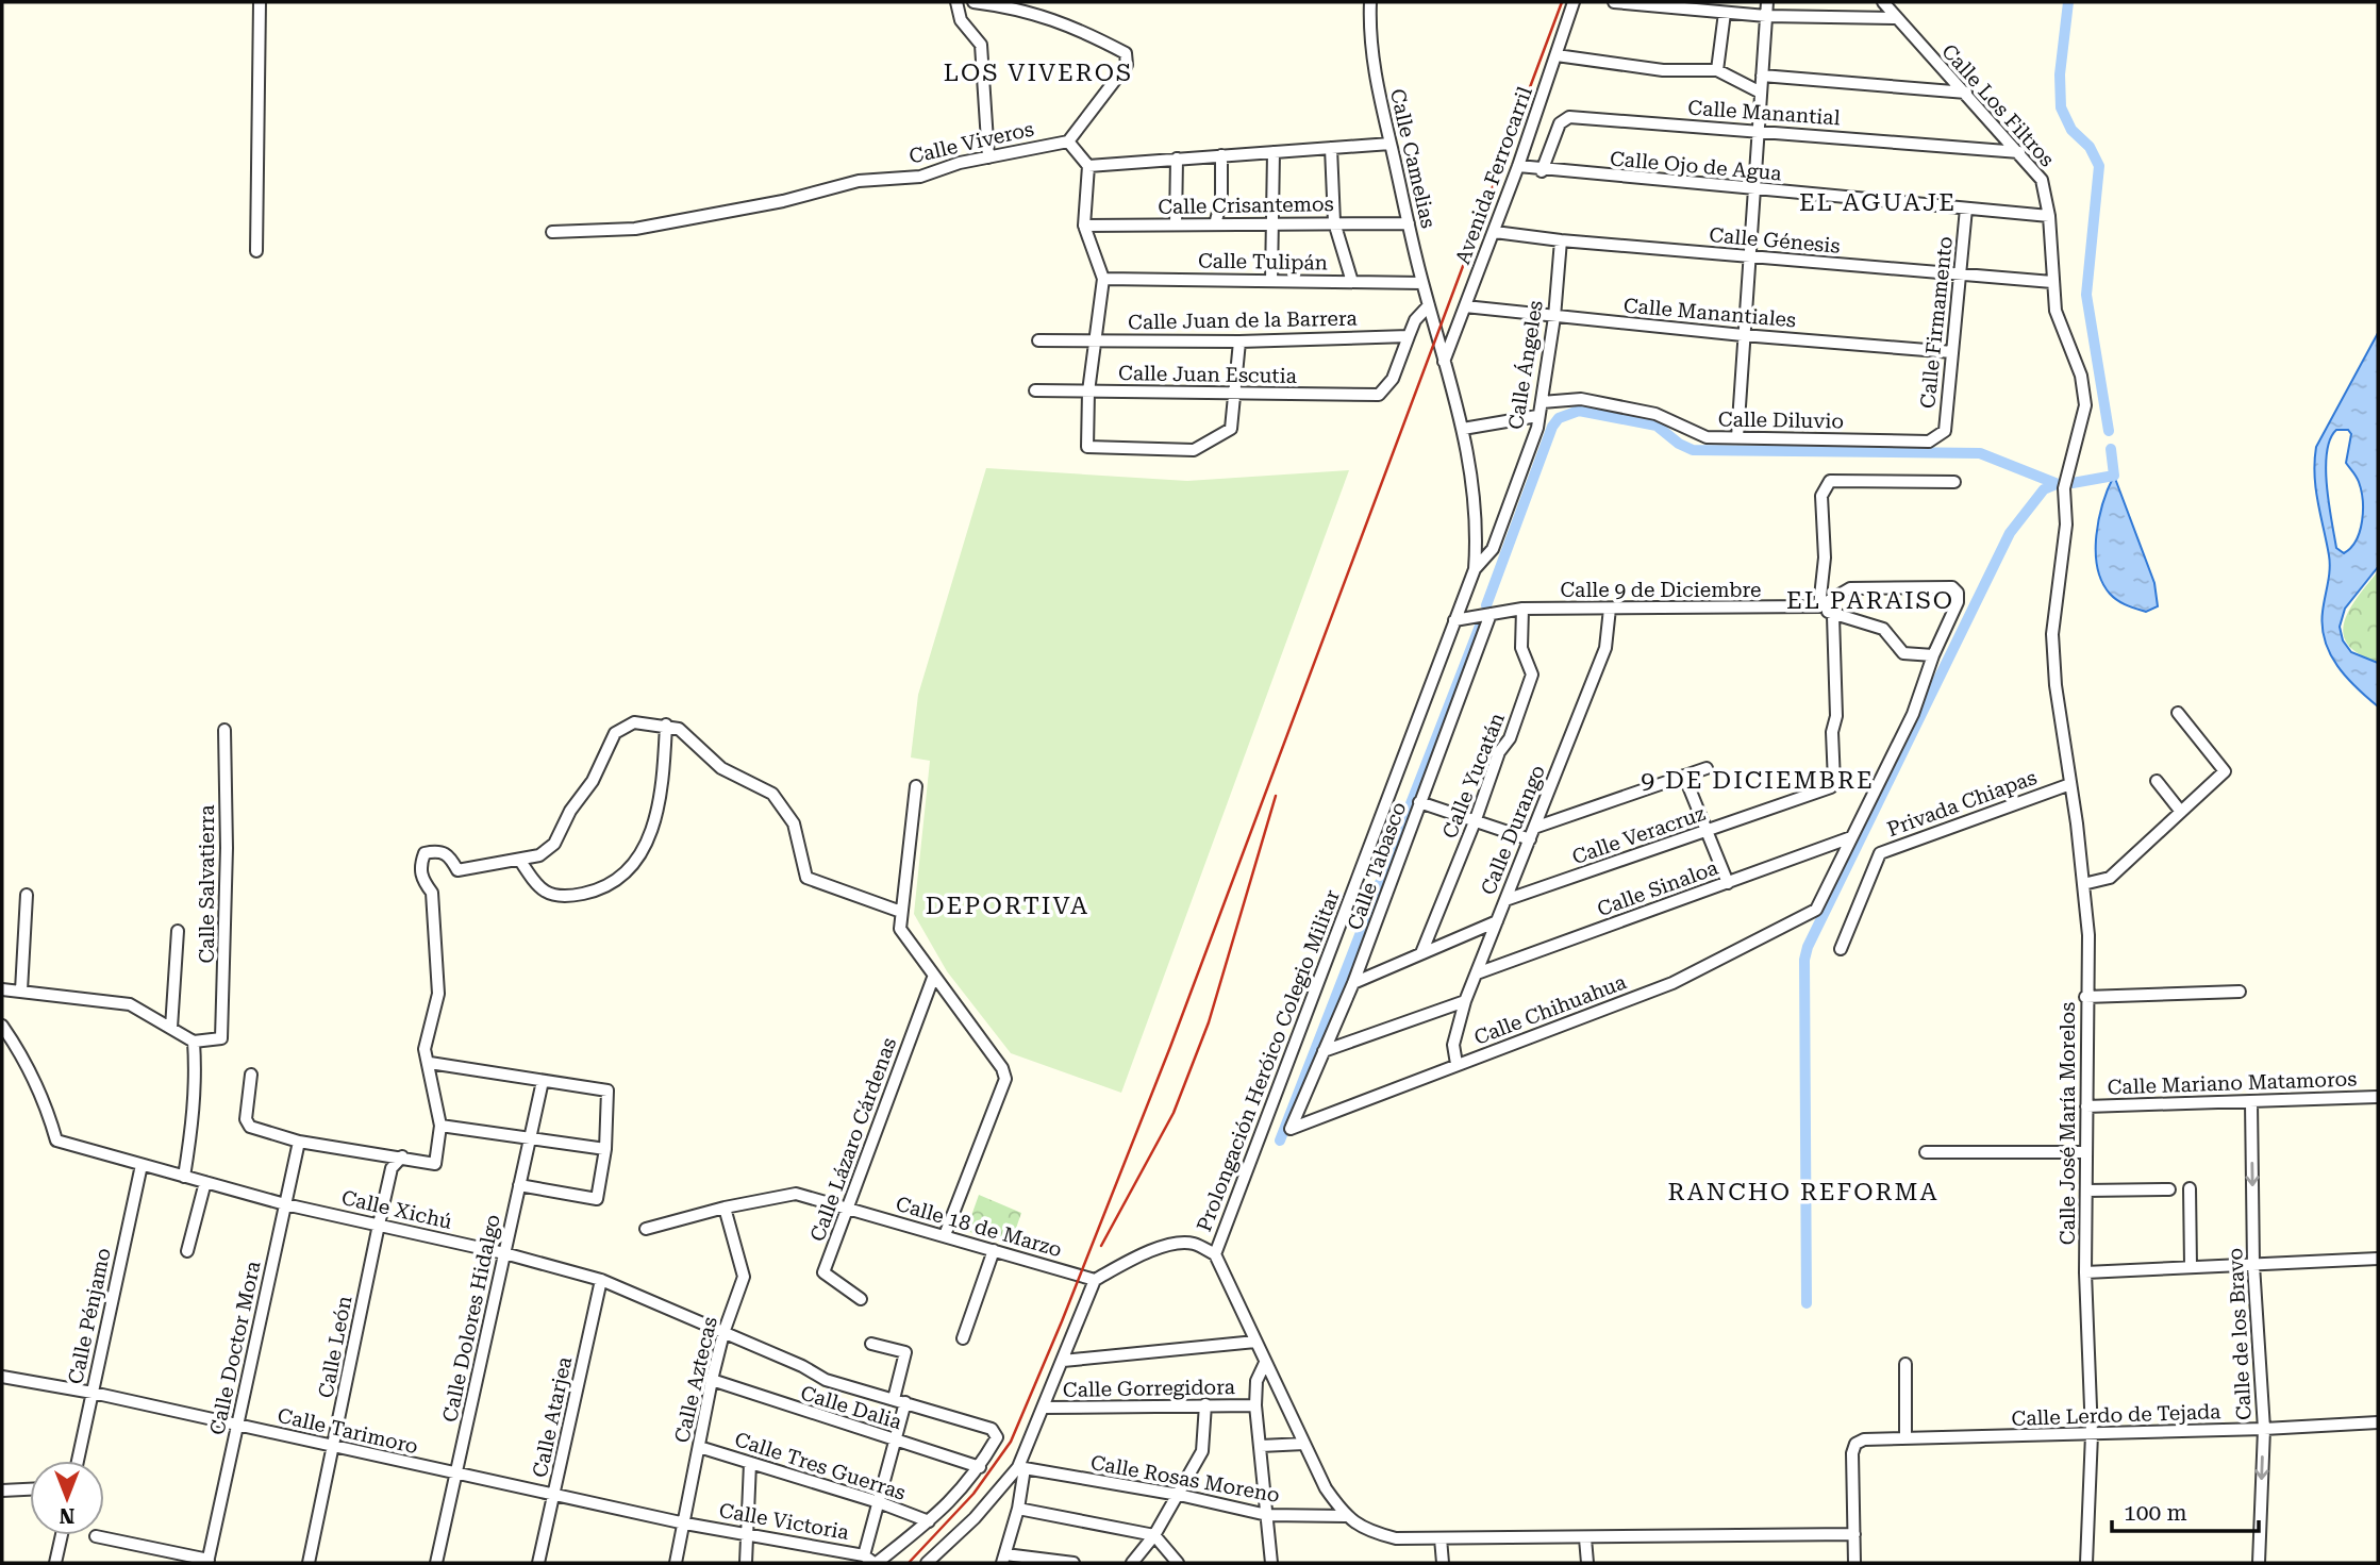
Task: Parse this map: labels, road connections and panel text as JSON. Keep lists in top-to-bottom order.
{
  "streets": {
    "street": [
      "Calle Los Filtros",
      "Calle Manantial",
      "Calle Viveros",
      "Calle Camelias",
      "Calle Ojo de Agua",
      "Avenida Ferrocarril",
      "Calle Crisantemos",
      "Calle Génesis",
      "Calle Tulipán",
      "Calle Manantiales",
      "Calle Juan de la Barrera",
      "Calle Firmamento",
      "Calle Ángeles",
      "Calle Juan Escutia",
      "Calle Diluvio",
      "Calle 9 de Diciembre",
      "Calle Yucatán",
      "Privada Chiapas",
      "Calle Durango",
      "Calle Veracruz",
      "Calle Tabasco",
      "Calle Salvatierra",
      "Calle Sinaloa",
      "Calle Chihuahua",
      "Prolongación Heróico Colegio Militar",
      "Calle Mariano Matamoros",
      "Calle José María Morelos",
      "Calle Lázaro Cárdenas",
      "Calle Xichú",
      "Calle 18 de Marzo",
      "Calle Pénjamo",
      "Calle Dolores Hidalgo",
      "Calle de los Bravo",
      "Calle León",
      "Calle Doctor Mora",
      "Calle Aztecas",
      "Calle Gorregidora",
      "Calle Dalia",
      "Calle Lerdo de Tejada",
      "Calle Atarjea",
      "Calle Tarimoro",
      "Calle Tres Guerras",
      "Calle Rosas Moreno",
      "Calle Victoria"
    ]
  },
  "crossings": [
    ["Calle Los Filtros", "Calle Manantial"],
    ["Calle Los Filtros", "Calle Ojo de Agua"],
    ["Calle Los Filtros", "Calle Génesis"],
    ["Calle Los Filtros", "Calle José María Morelos"],
    ["Calle Manantial", "Calle Ojo de Agua"],
    ["Calle Camelias", "Calle Crisantemos"],
    ["Calle Camelias", "Calle Tulipán"],
    ["Calle Camelias", "Prolongación Heróico Colegio Militar"],
    ["Calle Ojo de Agua", "Avenida Ferrocarril"],
    ["Calle Ojo de Agua", "Calle Firmamento"],
    ["Avenida Ferrocarril", "Calle Génesis"],
    ["Avenida Ferrocarril", "Calle Manantiales"],
    ["Avenida Ferrocarril", "Prolongación Heróico Colegio Militar"],
    ["Calle Génesis", "Calle Firmamento"],
    ["Calle Génesis", "Calle Ángeles"],
    ["Calle Manantiales", "Calle Firmamento"],
    ["Calle Manantiales", "Calle Ángeles"],
    ["Calle Juan de la Barrera", "Calle Juan Escutia"],
    ["Calle Firmamento", "Calle Diluvio"],
    ["Calle Ángeles", "Calle Diluvio"],
    ["Calle Ángeles", "Prolongación Heróico Colegio Militar"],
    ["Calle 9 de Diciembre", "Calle Yucatán"],
    ["Calle 9 de Diciembre", "Calle Durango"],
    ["Calle 9 de Diciembre", "Calle Tabasco"],
    ["Privada Chiapas", "Calle José María Morelos"],
    ["Calle Durango", "Calle Veracruz"],
    ["Calle Durango", "Calle Sinaloa"],
    ["Calle Durango", "Calle Chihuahua"],
    ["Calle Tabasco", "Calle Chihuahua"],
    ["Calle Sinaloa", "Calle Chihuahua"],
    ["Prolongación Heróico Colegio Militar", "Calle Lerdo de Tejada"],
    ["Prolongación Heróico Colegio Militar", "Calle Rosas Moreno"],
    ["Calle Mariano Matamoros", "Calle José María Morelos"],
    ["Calle Mariano Matamoros", "Calle de los Bravo"],
    ["Calle José María Morelos", "Calle Lerdo de Tejada"],
    ["Calle Lázaro Cárdenas", "Calle 18 de Marzo"],
    ["Calle Xichú", "Calle Pénjamo"],
    ["Calle Xichú", "Calle Dolores Hidalgo"],
    ["Calle Xichú", "Calle León"],
    ["Calle Xichú", "Calle Doctor Mora"],
    ["Calle Xichú", "Calle Aztecas"],
    ["Calle Xichú", "Calle Dalia"],
    ["Calle Xichú", "Calle Atarjea"],
    ["Calle 18 de Marzo", "Calle Aztecas"],
    ["Calle Pénjamo", "Calle Tarimoro"],
    ["Calle Dolores Hidalgo", "Calle Tarimoro"],
    ["Calle de los Bravo", "Calle Lerdo de Tejada"],
    ["Calle León", "Calle Tarimoro"],
    ["Calle Doctor Mora", "Calle Tarimoro"],
    ["Calle Aztecas", "Calle Dalia"],
    ["Calle Aztecas", "Calle Tarimoro"],
    ["Calle Aztecas", "Calle Tres Guerras"],
    ["Calle Aztecas", "Calle Victoria"],
    ["Calle Atarjea", "Calle Tarimoro"],
    ["Calle Tarimoro", "Calle Victoria"]
  ],
  "one_way": ["Calle de los Bravo"],
  "districts": [
    "LOS VIVEROS",
    "EL AGUAJE",
    "EL PARAISO",
    "9 DE DICIEMBRE",
    "DEPORTIVA",
    "RANCHO REFORMA"
  ],
  "scale_bar": "100 m",
  "north": "bottom"
}
